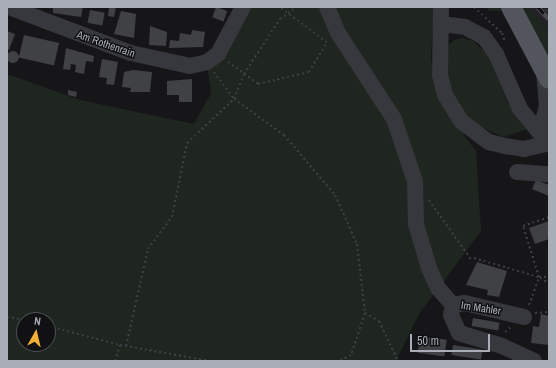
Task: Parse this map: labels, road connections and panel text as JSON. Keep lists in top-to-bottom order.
{
  "streets": {
    "street": ["Am Rothenrain", "Im Mahler"]
  },
  "scale_bar": "50 m",
  "north": "top"
}
